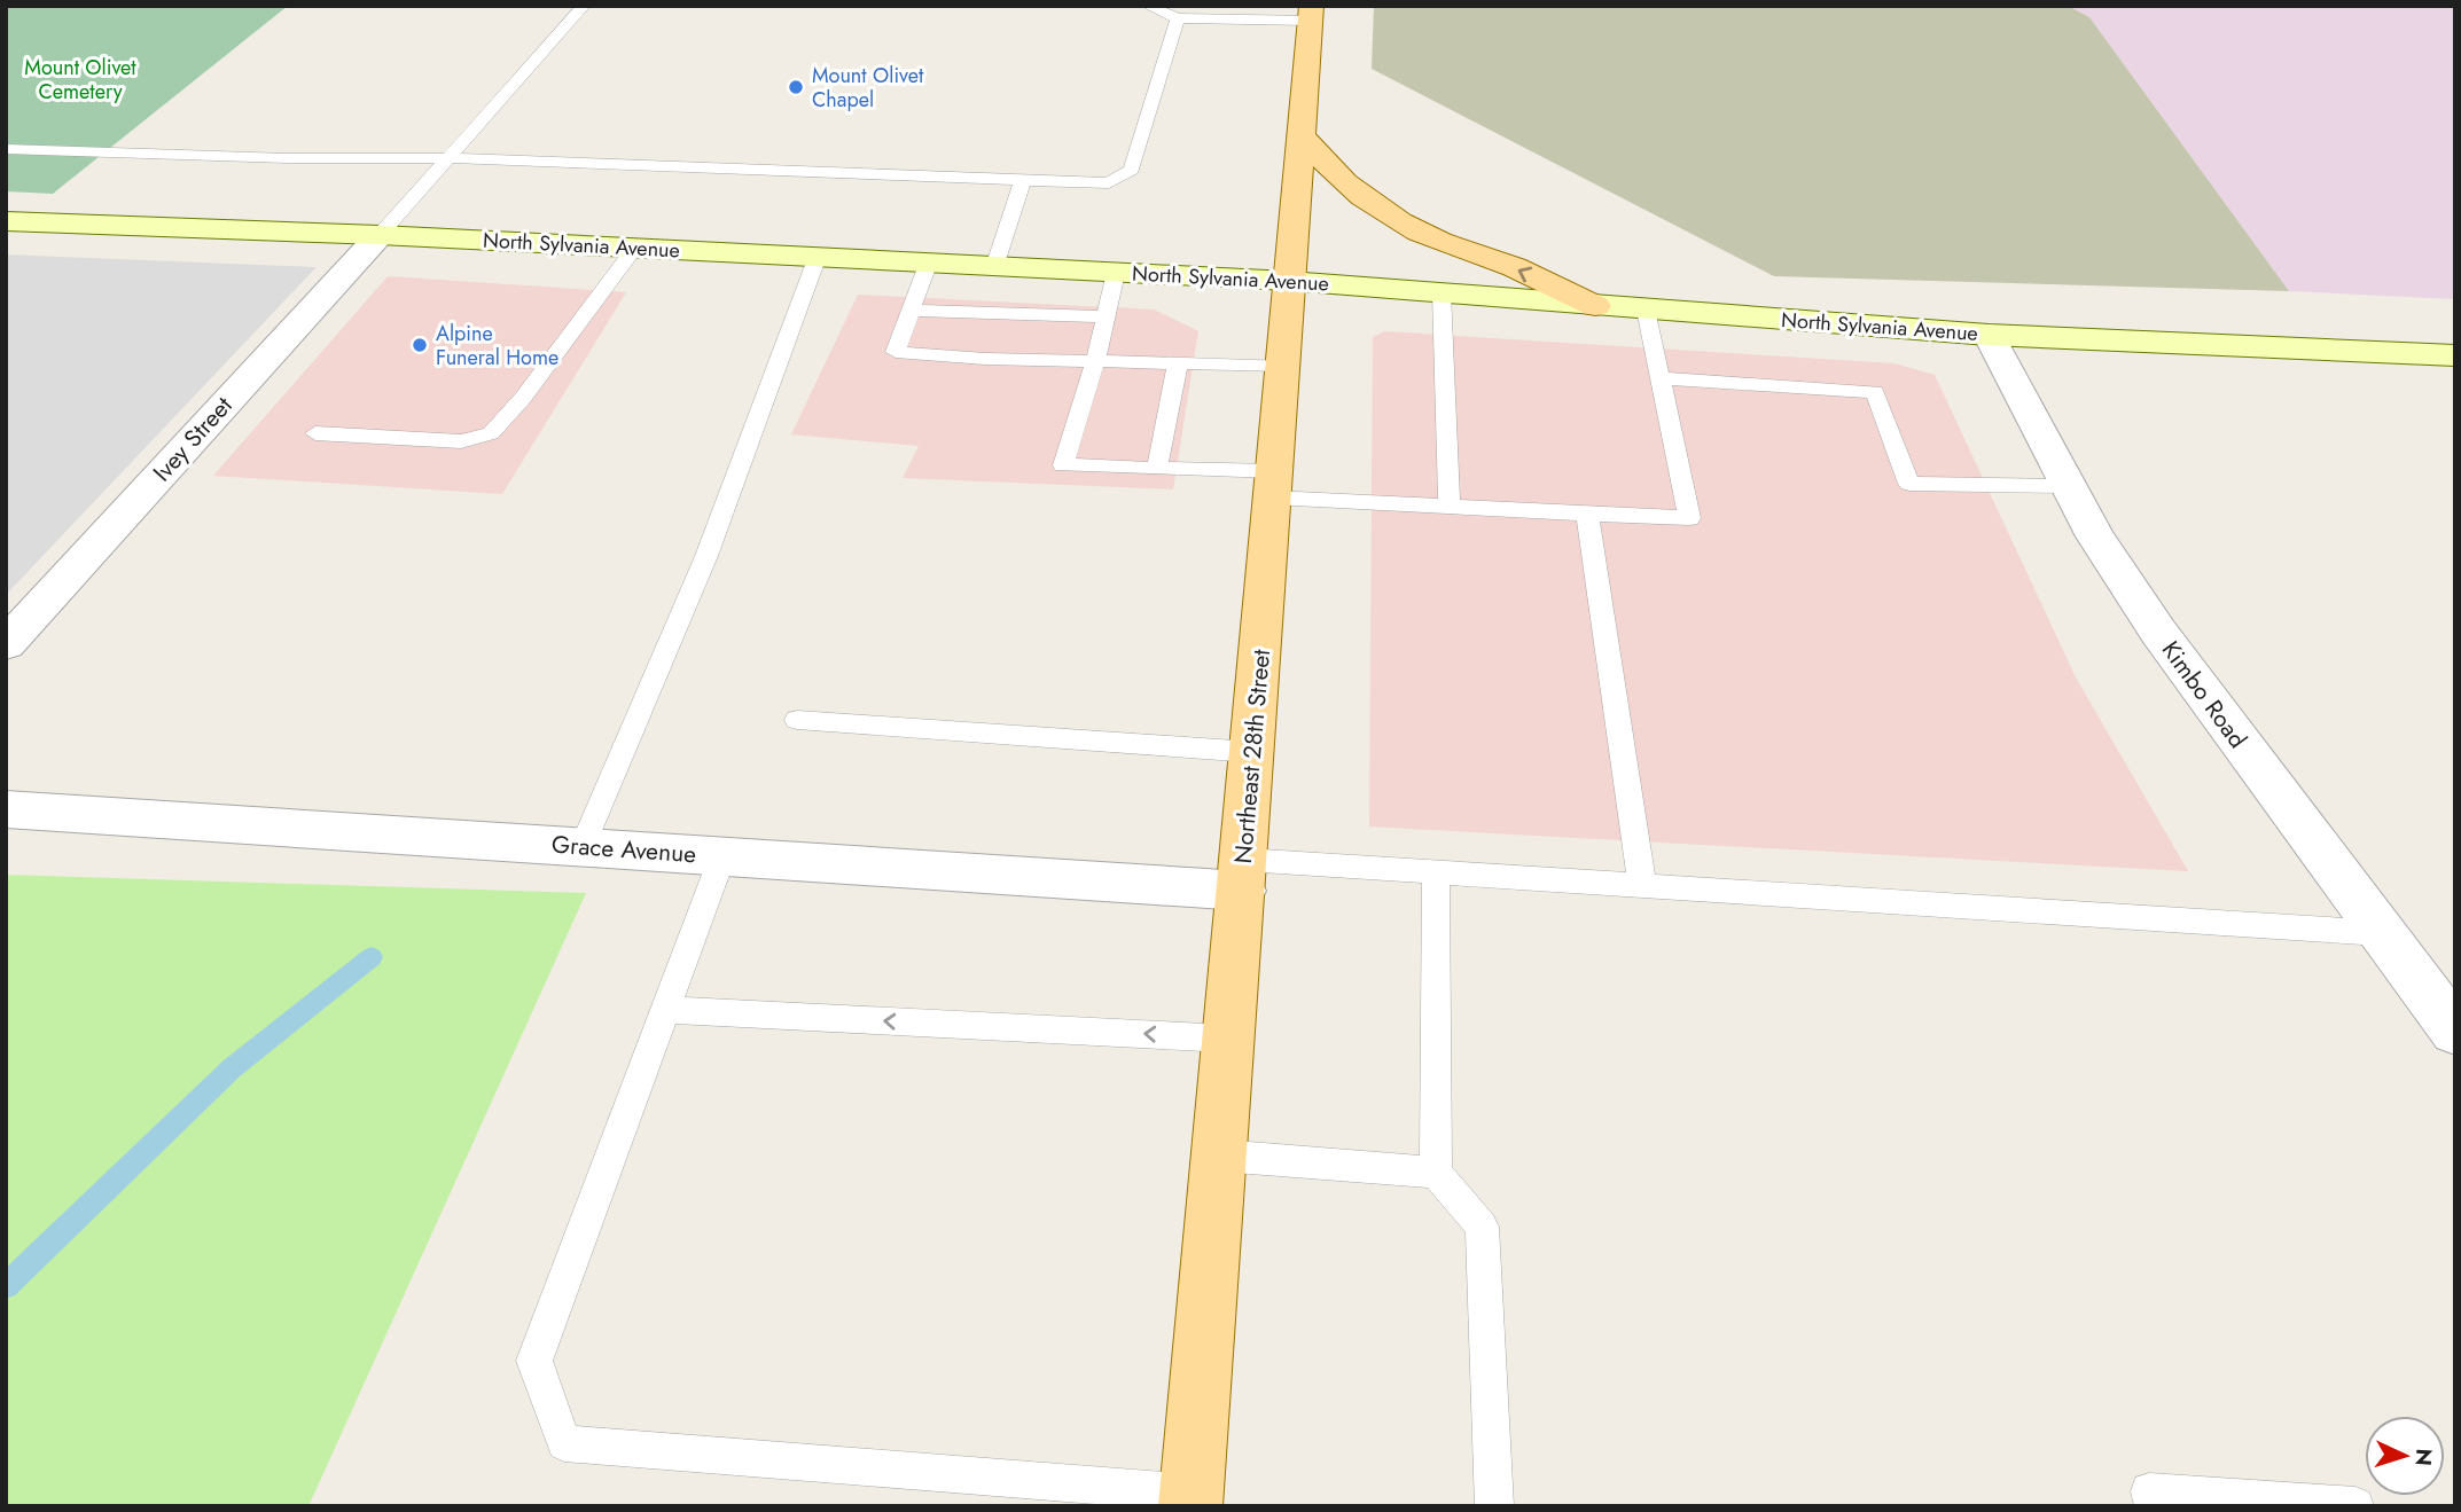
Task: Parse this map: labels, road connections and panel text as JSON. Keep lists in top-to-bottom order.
{
  "streets": {
    "main road": ["North Sylvania Avenue", "Northeast 28th Street"],
    "street": ["Ivey Street", "Kimbo Road", "Grace Avenue"]
  },
  "crossings": [
    ["North Sylvania Avenue", "Ivey Street"],
    ["North Sylvania Avenue", "Kimbo Road"],
    ["North Sylvania Avenue", "Northeast 28th Street"],
    ["Northeast 28th Street", "Grace Avenue"]
  ],
  "parks": ["Mount Olivet Cemetery"],
  "places": ["Mount Olivet Chapel", "Alpine Funeral Home"],
  "north": "right"
}
